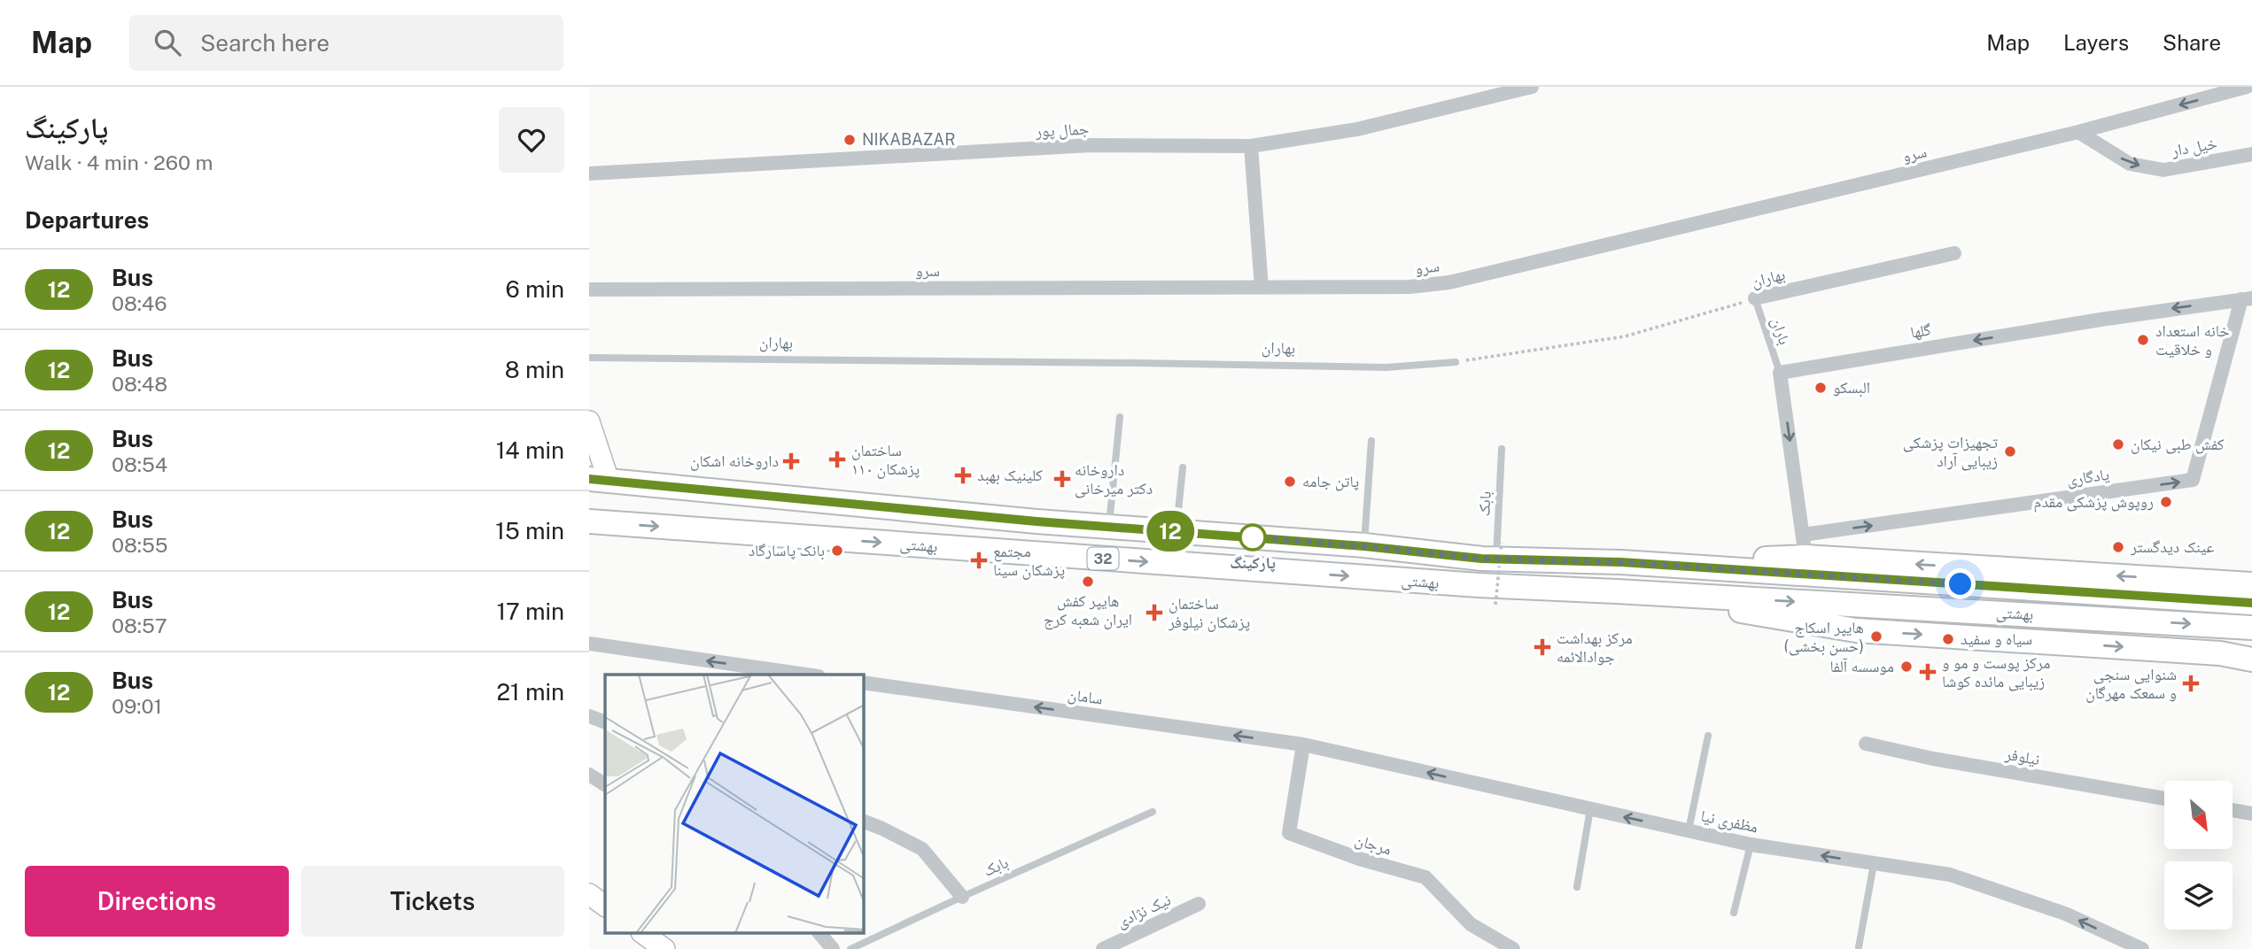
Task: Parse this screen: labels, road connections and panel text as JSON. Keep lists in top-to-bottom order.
{
  "streets": {
    "main road": ["بهشتى", "32"],
    "street": [
      "جمال پور",
      "خیل دار",
      "سرو",
      "بهاران",
      "گلها",
      "یادگاری",
      "سامان",
      "نیلوفر",
      "مظفری نیا",
      "مرجان",
      "نیک نژادی"
    ],
    "lane": ["باران", "بابک"]
  },
  "crossings": [
    ["خیل دار", "سرو"],
    ["بهاران", "باران"],
    ["باران", "گلها"],
    ["گلها", "یادگاری"],
    ["بابک", "بهشتى"],
    ["سامان", "مظفری نیا"],
    ["سامان", "مرجان"],
    ["مظفری نیا", "مرجان"]
  ],
  "one_way": [
    "خیل دار",
    "گلها",
    "یادگاری",
    "سامان",
    "مظفری نیا"
  ],
  "places": {
    "other": [
      "NIKABAZAR",
      "خانه استعداد و خلاقیت",
      "البسکو",
      "کفش طبی نیکان",
      "تجهیزات پزشکی زیبایی آراد",
      "پاتن جامه",
      "روپوش پزشکی مقدم",
      "پارکینگ",
      "عینک دیدگستر",
      "بانک پاسارگاد",
      "هایپر کفش ایران شعبه کرج",
      "هایپر اسکاج (حسن بخشی)",
      "سیاه و سفید",
      "موسسه آلفا"
    ],
    "health": [
      "ساختمان پزشکان ۱۱۰",
      "داروخانه اشکان",
      "کلینیک بهبد",
      "داروخانه دکتر میرخانی",
      "مجتمع پزشکان سینا",
      "ساختمان پزشکان نیلوفر",
      "مرکز بهداشت جوادالائمه",
      "مرکز پوست و مو و زیبایی مائده کوشا",
      "شنوایی سنجی و سمعک مهرگان"
    ]
  },
  "lines": ["bus line 12"],
  "north": "bottom right",
  "page": {
    "header": "Map",
    "search": "Search here",
    "nav": ["Map", "Layers", "Share"],
    "heading": [
      ["پارکینگ", "Walk · 4 min · 260 m"],
      "Departures"
    ],
    "on_map": "12",
    "list": [
      {
        "mark": "12",
        "name": "Bus",
        "note": "08:46",
        "value": "6 min"
      },
      {
        "mark": "12",
        "name": "Bus",
        "note": "08:48",
        "value": "8 min"
      },
      {
        "mark": "12",
        "name": "Bus",
        "note": "08:54",
        "value": "14 min"
      },
      {
        "mark": "12",
        "name": "Bus",
        "note": "08:55",
        "value": "15 min"
      },
      {
        "mark": "12",
        "name": "Bus",
        "note": "08:57",
        "value": "17 min"
      },
      {
        "mark": "12",
        "name": "Bus",
        "note": "09:01",
        "value": "21 min"
      }
    ],
    "buttons": ["Directions", "Tickets"]
  }
}
